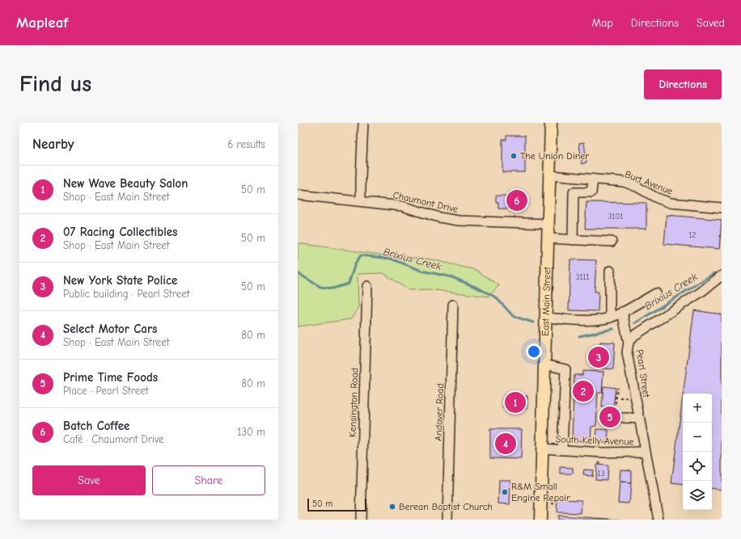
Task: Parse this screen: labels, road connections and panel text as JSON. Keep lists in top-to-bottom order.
{
  "streets": {
    "main road": ["East Main Street"],
    "street": [
      "Burt Avenue",
      "Chaumont Drive",
      "Pearl Street",
      "Kensington Road",
      "Andover Road",
      "South Kelly Avenue"
    ]
  },
  "crossings": [
    ["Burt Avenue", "East Main Street"],
    ["Chaumont Drive", "East Main Street"],
    ["East Main Street", "South Kelly Avenue"],
    ["Pearl Street", "South Kelly Avenue"]
  ],
  "water": ["Brixius Creek"],
  "places": ["The Union Diner", "R&M Small Engine Repair", "Berean Baptist Church"],
  "house_numbers": [
    "3101",
    "12",
    "3111",
    "13"
  ],
  "scale_bar": "50 m",
  "page": {
    "header": "Mapleaf",
    "nav": ["Map", "Directions", "Saved"],
    "buttons": [
      "Directions",
      ["Save", "Share"]
    ],
    "title": "Find us",
    "heading": ["Nearby", "6 results"],
    "list": [
      {
        "mark": "1",
        "name": "New Wave Beauty Salon",
        "note": "Shop · East Main Street",
        "value": "50 m"
      },
      {
        "mark": "2",
        "name": "07 Racing Collectibles",
        "note": "Shop · East Main Street",
        "value": "50 m"
      },
      {
        "mark": "3",
        "name": "New York State Police",
        "note": "Public building · Pearl Street",
        "value": "50 m"
      },
      {
        "mark": "4",
        "name": "Select Motor Cars",
        "note": "Shop · East Main Street",
        "value": "80 m"
      },
      {
        "mark": "5",
        "name": "Prime Time Foods",
        "note": "Place · Pearl Street",
        "value": "80 m"
      },
      {
        "mark": "6",
        "name": "Batch Coffee",
        "note": "Café · Chaumont Drive",
        "value": "130 m"
      }
    ],
    "pins": [
      "6",
      "3",
      "2",
      "1",
      "5",
      "4"
    ],
    "map_buttons": ["+", "−"],
    "scale": "50 m"
  }
}
